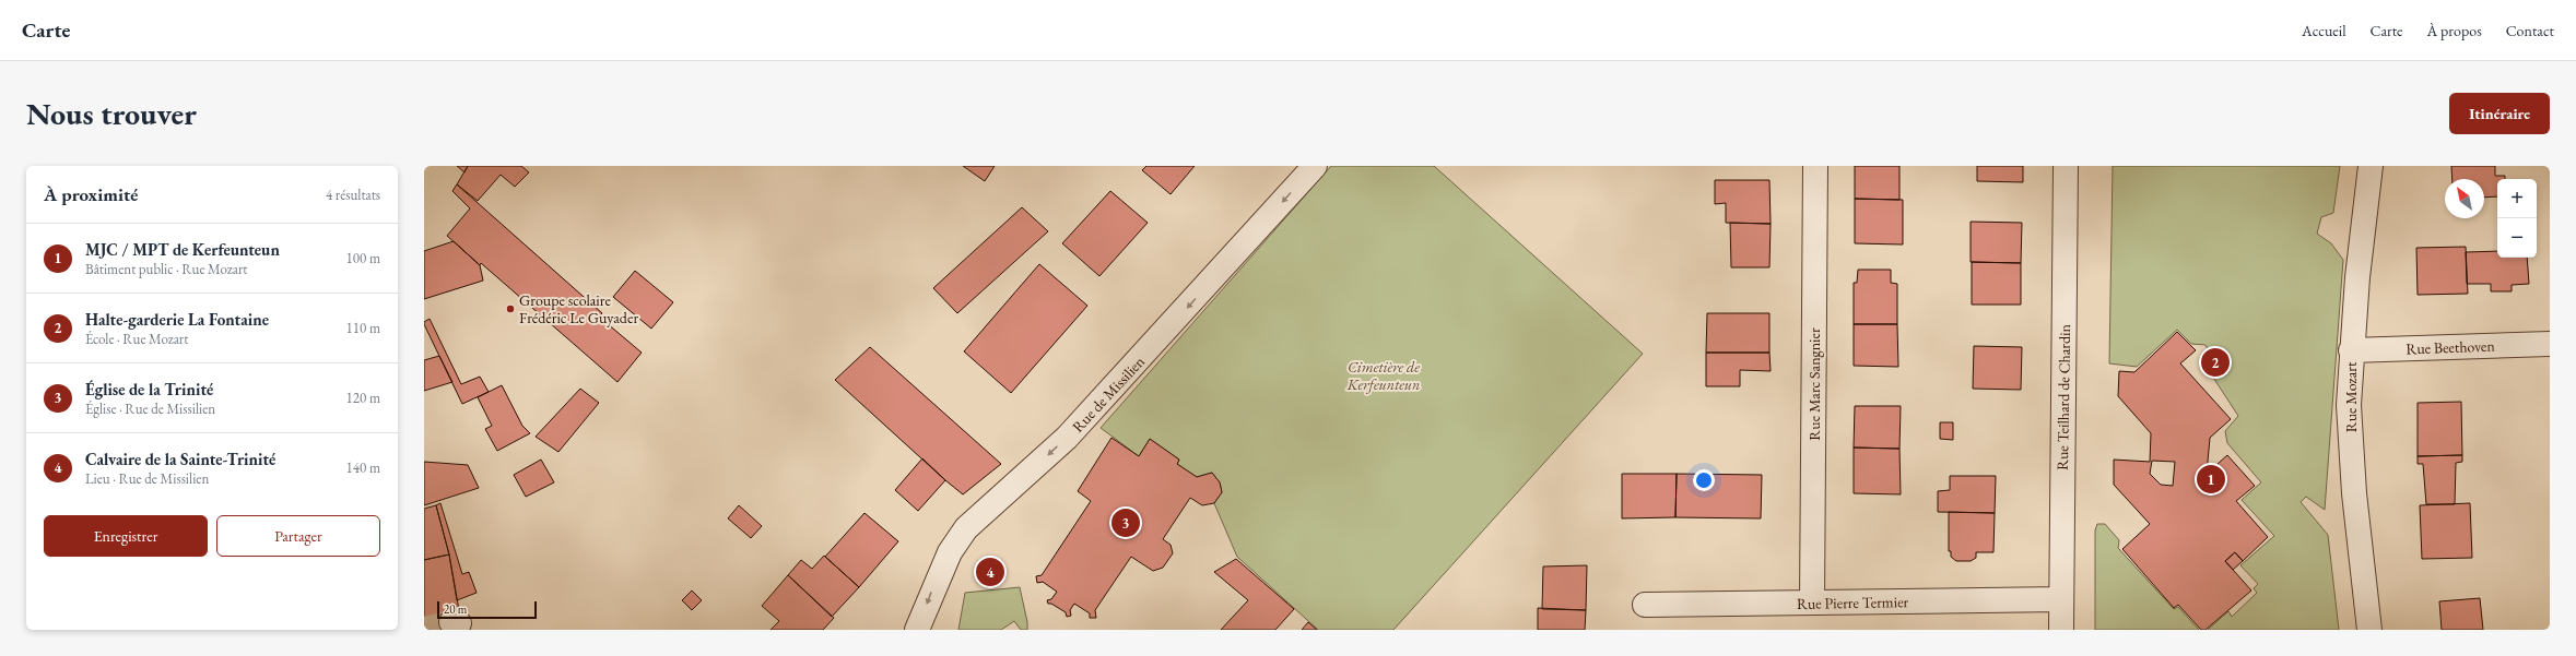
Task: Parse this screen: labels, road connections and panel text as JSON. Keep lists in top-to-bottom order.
{
  "streets": {
    "street": [
      "Rue Beethoven",
      "Rue Marc Sangnier",
      "Rue de Missilien",
      "Rue Teilhard de Chardin",
      "Rue Mozart",
      "Rue Pierre Termier"
    ]
  },
  "crossings": [
    ["Rue Beethoven", "Rue Mozart"],
    ["Rue Marc Sangnier", "Rue Pierre Termier"],
    ["Rue Teilhard de Chardin", "Rue Pierre Termier"]
  ],
  "one_way": ["Rue de Missilien"],
  "parks": ["Cimetière de Kerfeunteun"],
  "places": ["Groupe scolaire Frédéric Le Guyader"],
  "scale_bar": "20 m",
  "north": "top left",
  "page": {
    "header": "Carte",
    "nav": [
      "Accueil",
      "Carte",
      "À propos",
      "Contact"
    ],
    "buttons": [
      "Itinéraire",
      ["Enregistrer", "Partager"]
    ],
    "title": "Nous trouver",
    "heading": ["À proximité", "4 résultats"],
    "map_buttons": ["+", "−"],
    "list": [
      {
        "mark": "1",
        "name": "MJC / MPT de Kerfeunteun",
        "note": "Bâtiment public · Rue Mozart",
        "value": "100 m"
      },
      {
        "mark": "2",
        "name": "Halte-garderie La Fontaine",
        "note": "École · Rue Mozart",
        "value": "110 m"
      },
      {
        "mark": "3",
        "name": "Église de la Trinité",
        "note": "Église · Rue de Missilien",
        "value": "120 m"
      },
      {
        "mark": "4",
        "name": "Calvaire de la Sainte-Trinité",
        "note": "Lieu · Rue de Missilien",
        "value": "140 m"
      }
    ],
    "pins": [
      "2",
      "1",
      "3",
      "4"
    ],
    "scale": "20 m"
  }
}
